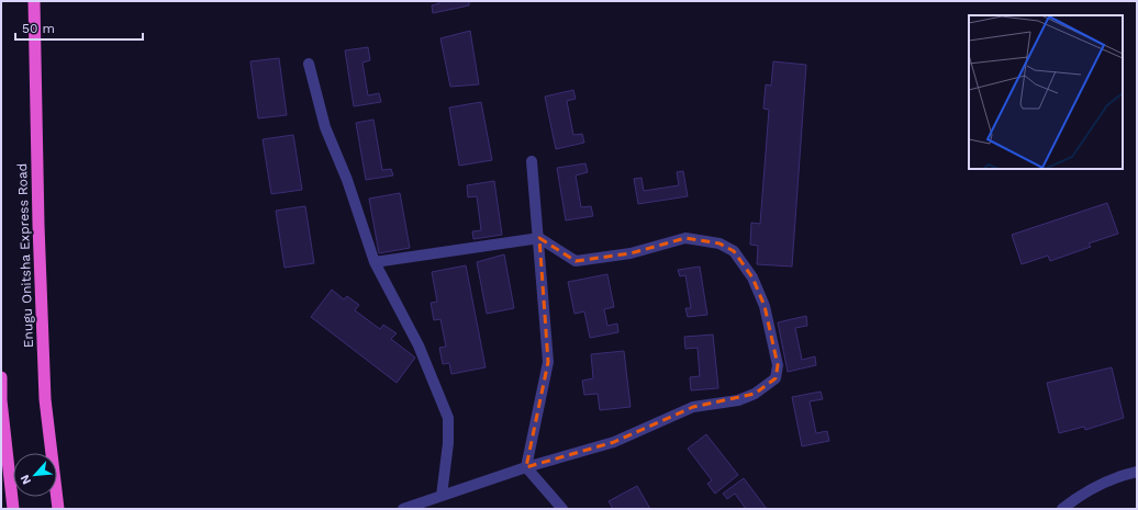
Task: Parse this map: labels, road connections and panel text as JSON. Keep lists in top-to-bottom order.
{
  "streets": {
    "highway": ["Enugu Onitsha Express Road"]
  },
  "scale_bar": "50 m",
  "north": "bottom left"
}
